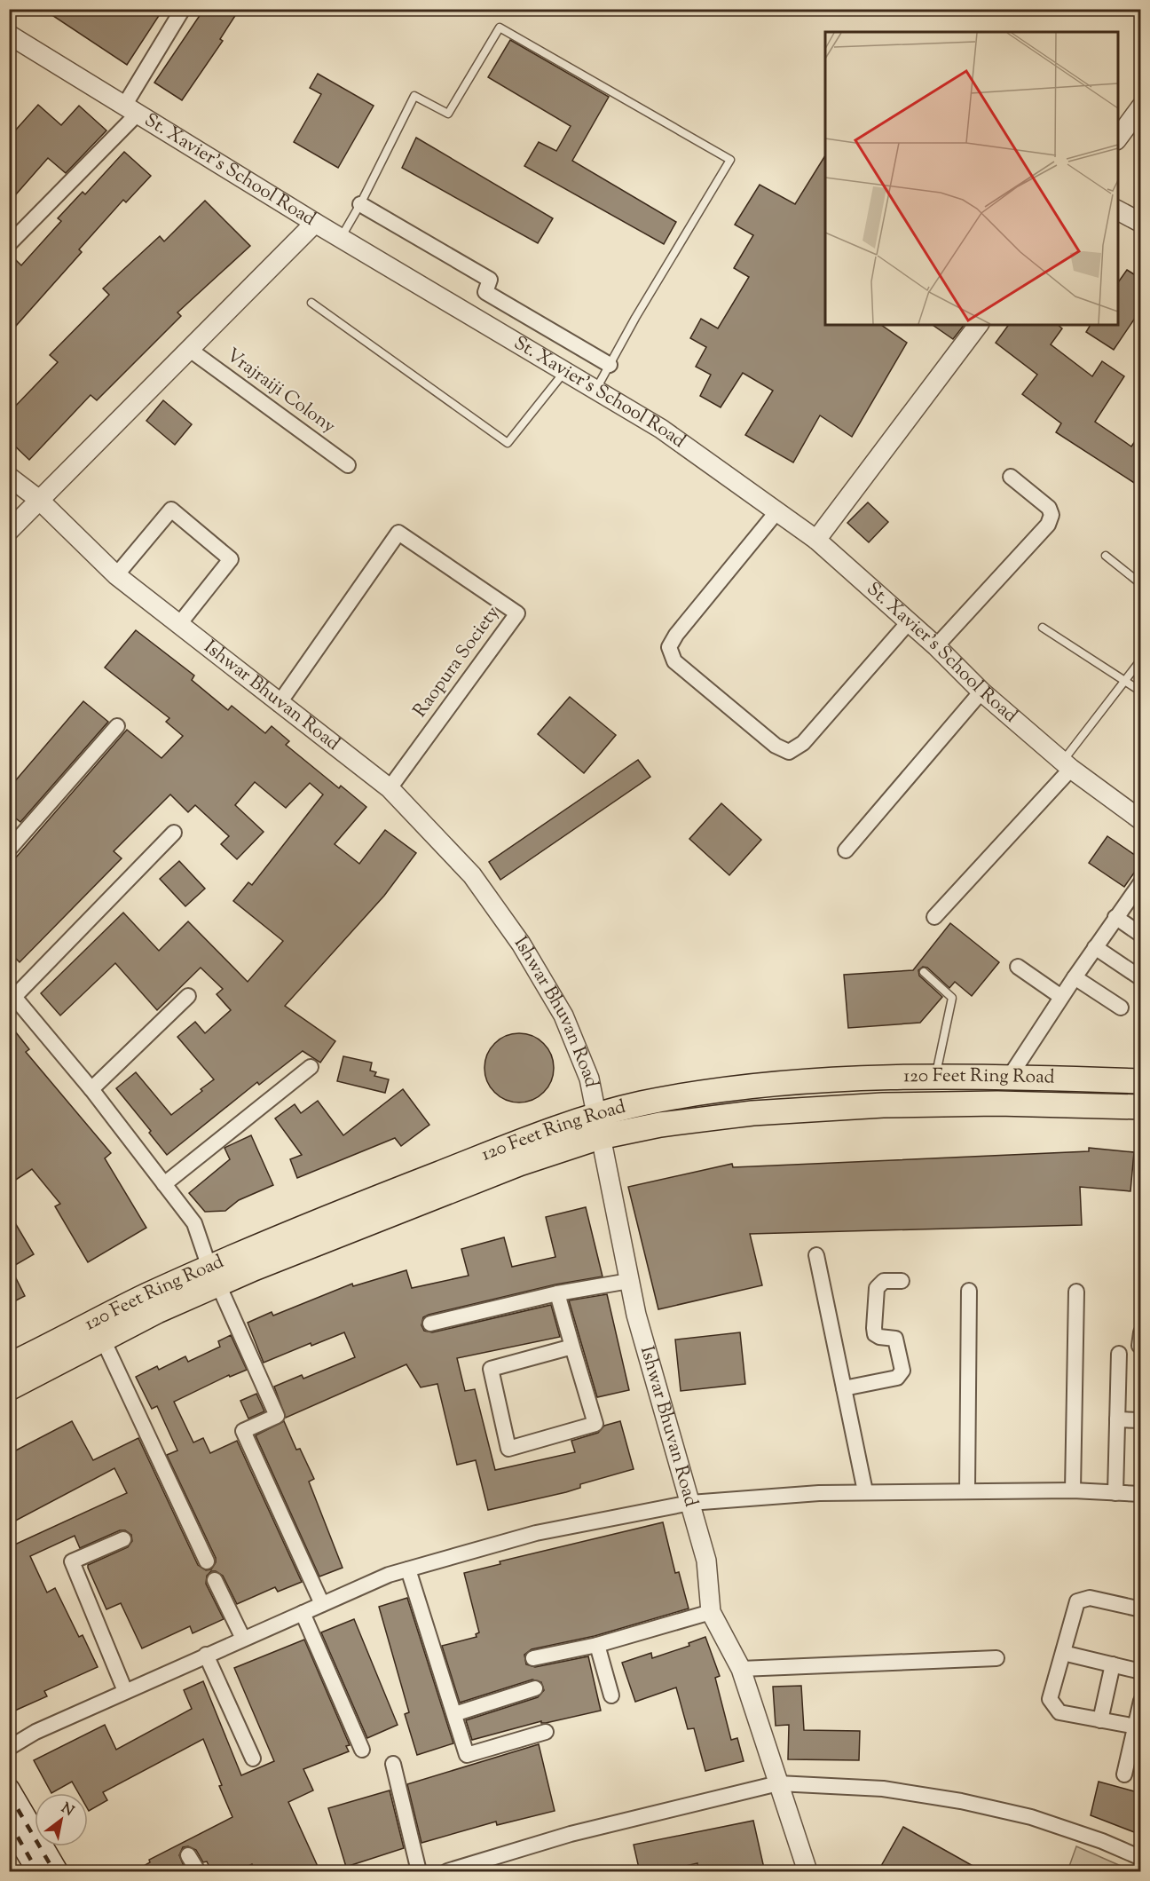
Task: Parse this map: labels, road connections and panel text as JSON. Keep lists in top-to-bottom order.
{
  "streets": {
    "main road": ["120 Feet Ring Road"],
    "street": [
      "St. Xavier's School Road",
      "Vrajraiji Colony",
      "Raopura Society",
      "Ishwar Bhuvan Road"
    ]
  },
  "crossings": [
    ["Raopura Society", "Ishwar Bhuvan Road"],
    ["Ishwar Bhuvan Road", "120 Feet Ring Road"]
  ],
  "north": "top right"
}
